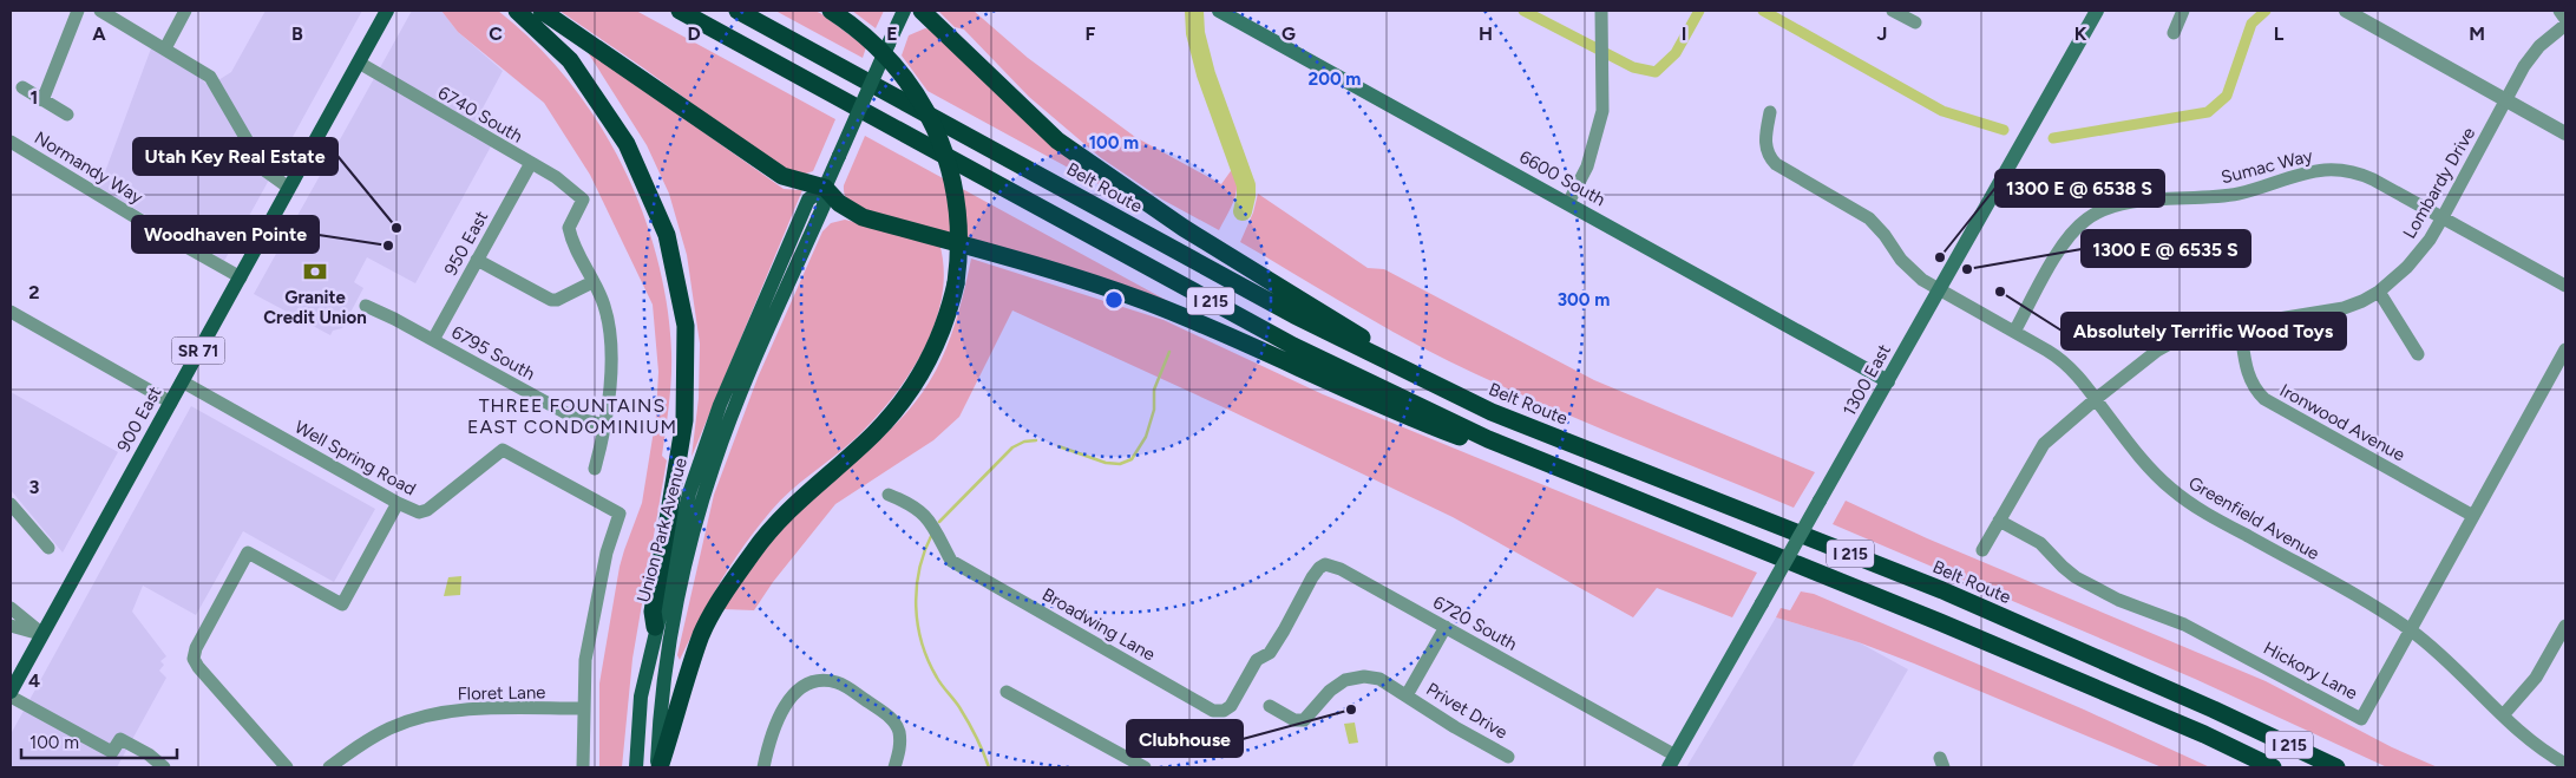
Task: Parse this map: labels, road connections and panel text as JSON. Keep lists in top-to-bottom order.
{
  "streets": {
    "highway": ["Belt Route", "I 215"],
    "main road": [
      "6600 South",
      "SR 71",
      "1300 East",
      "900 East",
      "Union Park Avenue"
    ],
    "street": [
      "6740 South",
      "Sumac Way",
      "Normandy Way",
      "Lombardy Drive",
      "950 East",
      "6795 South",
      "Ironwood Avenue",
      "Well Spring Road",
      "Greenfield Avenue",
      "6720 South",
      "Broadwing Lane",
      "Hickory Lane",
      "Floret Lane",
      "Privet Drive"
    ]
  },
  "crossings": [
    ["6740 South", "950 East"],
    ["6740 South", "900 East"],
    ["Sumac Way", "Lombardy Drive"],
    ["Sumac Way", "Greenfield Avenue"],
    ["Normandy Way", "900 East"],
    ["6600 South", "1300 East"],
    ["Lombardy Drive", "Ironwood Avenue"],
    ["Lombardy Drive", "Greenfield Avenue"],
    ["Lombardy Drive", "Hickory Lane"],
    ["950 East", "6795 South"],
    ["1300 East", "Greenfield Avenue"],
    ["1300 East", "6720 South"],
    ["900 East", "Well Spring Road"],
    ["Ironwood Avenue", "Hickory Lane"],
    ["Well Spring Road", "Floret Lane"],
    ["Greenfield Avenue", "Hickory Lane"],
    ["6720 South", "Broadwing Lane"],
    ["6720 South", "Privet Drive"]
  ],
  "districts": ["THREE FOUNTAINS EAST CONDOMINIUM"],
  "places": {
    "other": [
      "Utah Key Real Estate",
      "Woodhaven Pointe",
      "1300 E @ 6538 S",
      "1300 E @ 6535 S",
      "Absolutely Terrific Wood Toys",
      "Clubhouse"
    ],
    "bank": ["Granite Credit Union"]
  },
  "scale_bar": "100 m",
  "grid": {
    "columns": [
      "A",
      "B",
      "C",
      "D",
      "E",
      "F",
      "G",
      "H",
      "I",
      "J",
      "K",
      "L",
      "M"
    ],
    "rows": [
      "1",
      "2",
      "3",
      "4"
    ]
  },
  "rings": ["200 m", "100 m", "300 m"]
}
